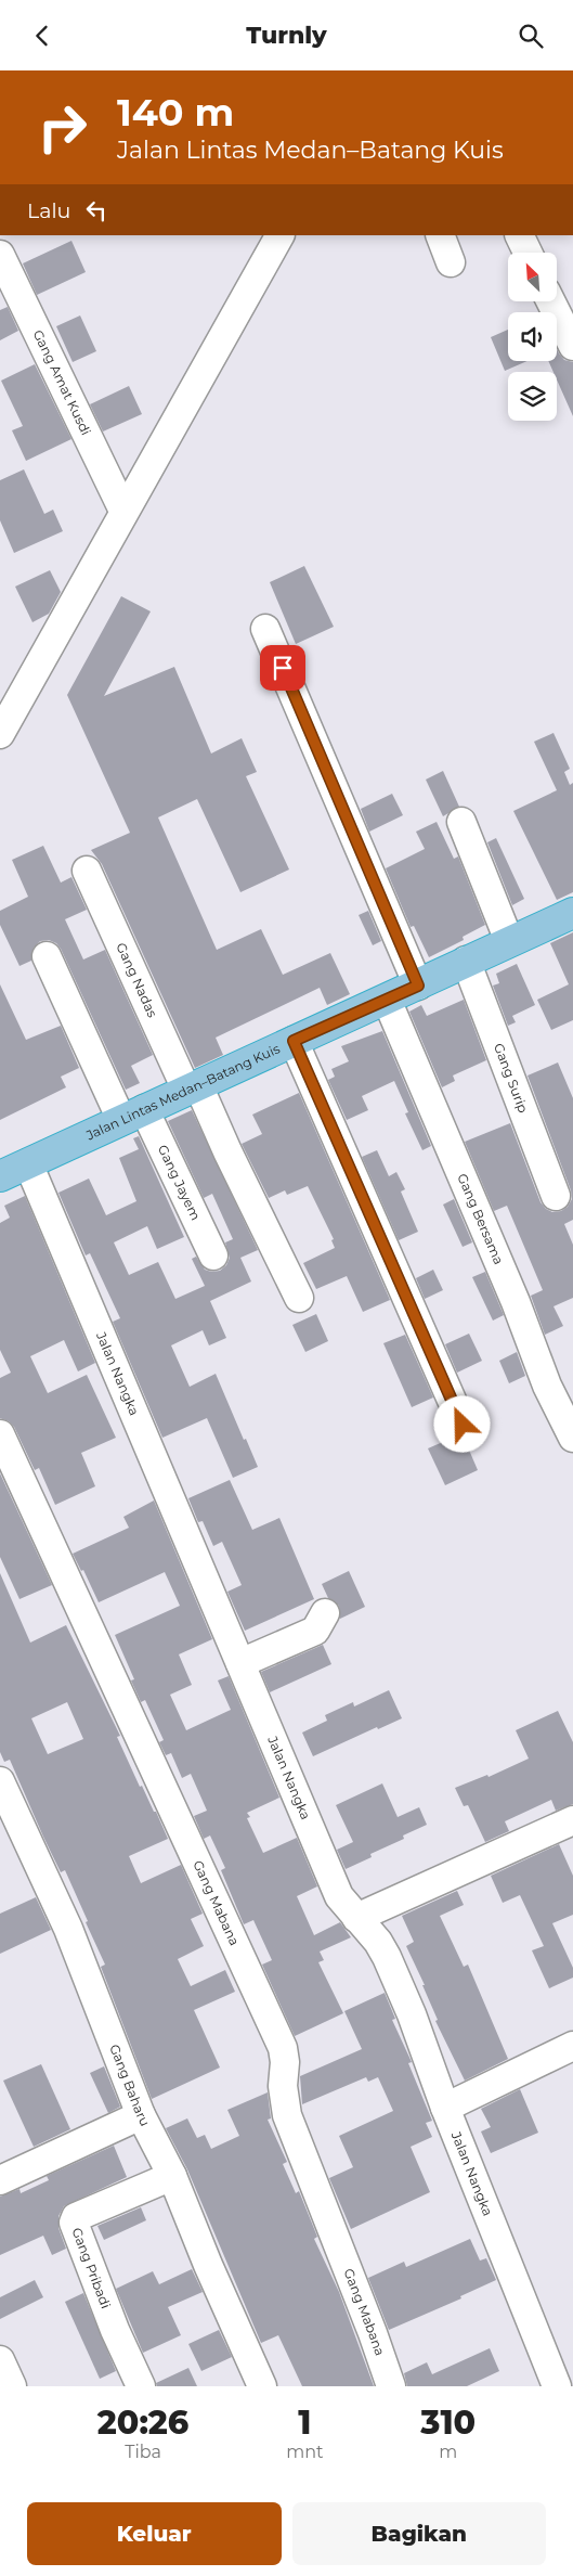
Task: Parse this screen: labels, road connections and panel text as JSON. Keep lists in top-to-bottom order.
{
  "streets": {
    "highway": ["Jalan Lintas Medan–Batang Kuis"],
    "street": [
      "Gang Amat Kusdi",
      "Gang Nadas",
      "Gang Surip",
      "Gang Jayem",
      "Gang Bersama",
      "Jalan Nangka",
      "Gang Mabana",
      "Gang Baharu",
      "Gang Pribadi"
    ]
  },
  "crossings": [
    ["Gang Nadas", "Jalan Lintas Medan–Batang Kuis"],
    ["Gang Surip", "Jalan Lintas Medan–Batang Kuis"],
    ["Jalan Lintas Medan–Batang Kuis", "Gang Jayem"],
    ["Jalan Lintas Medan–Batang Kuis", "Gang Bersama"],
    ["Jalan Lintas Medan–Batang Kuis", "Jalan Nangka"],
    ["Gang Baharu", "Gang Pribadi"]
  ],
  "north": "top left",
  "page": {
    "header": "Turnly",
    "turn": ["140 m", "Jalan Lintas Medan–Batang Kuis"],
    "then": "Lalu",
    "eta": [
      "20:26",
      "Tiba",
      "1",
      "mnt",
      "310",
      "m"
    ],
    "buttons": ["Keluar", "Bagikan"]
  }
}
